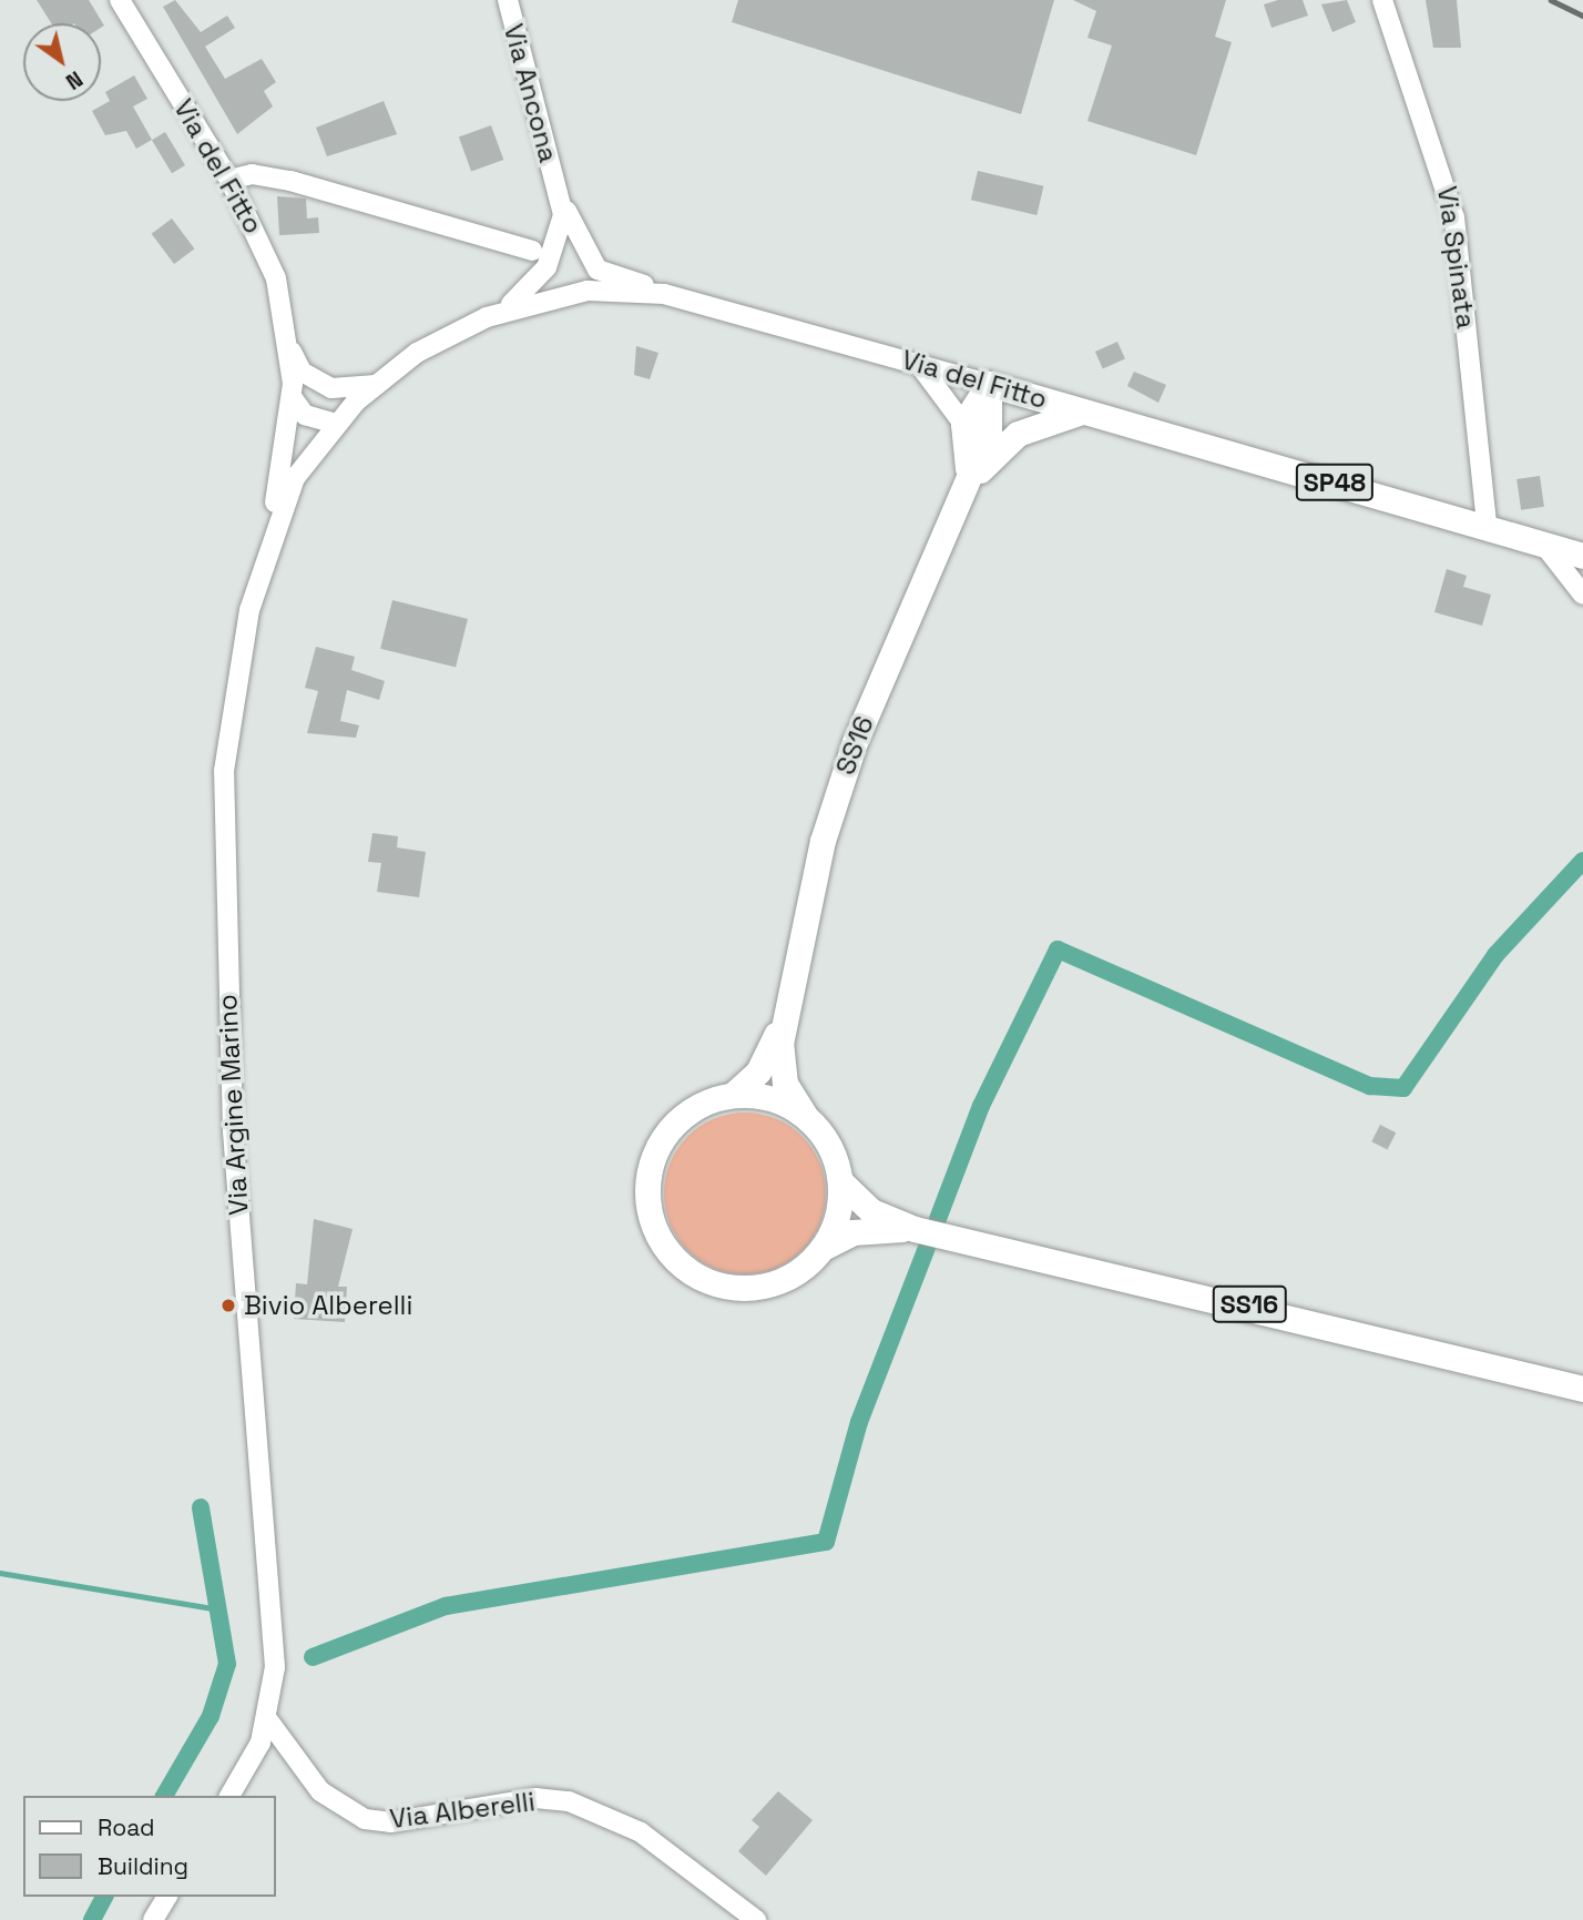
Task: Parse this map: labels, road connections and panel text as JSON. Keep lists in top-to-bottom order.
{
  "streets": {
    "main road": ["Via del Fitto", "SP48", "SS16"],
    "street": [
      "Via Ancona",
      "Via Spinata",
      "Via Argine Marino",
      "Via Alberelli"
    ]
  },
  "crossings": [
    ["Via Ancona", "Via del Fitto"],
    ["Via del Fitto", "Via Spinata"],
    ["Via del Fitto", "SS16"],
    ["Via del Fitto", "Via Argine Marino"],
    ["Via Argine Marino", "Via Alberelli"]
  ],
  "places": ["Bivio Alberelli"],
  "legend": ["Road", "Building"],
  "north": "bottom right"
}
